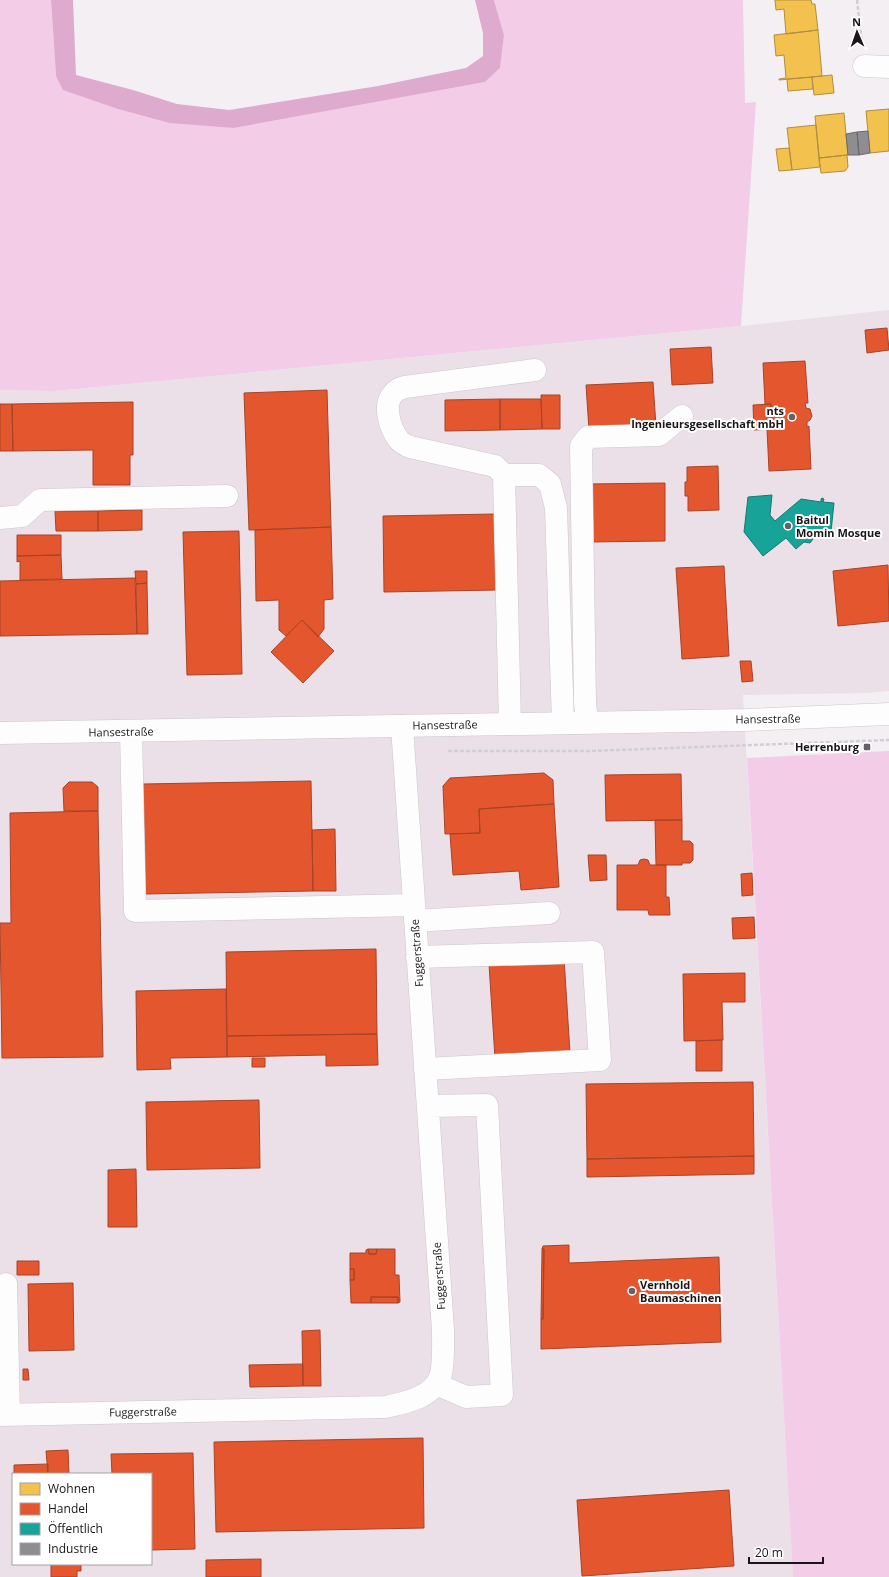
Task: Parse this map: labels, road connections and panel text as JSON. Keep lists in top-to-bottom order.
{
  "streets": {
    "street": ["Hansestraße", "Fuggerstraße"]
  },
  "crossings": [
    ["Hansestraße", "Fuggerstraße"]
  ],
  "places": {
    "other": ["nts Ingenieursgesellschaft mbH", "Baitul Momin Mosque", "Vernhold Baumaschinen"],
    "transit": ["Herrenburg"]
  },
  "legend": [
    "Wohnen",
    "Handel",
    "Öffentlich",
    "Industrie"
  ],
  "scale_bar": "20 m",
  "north": "top"
}
